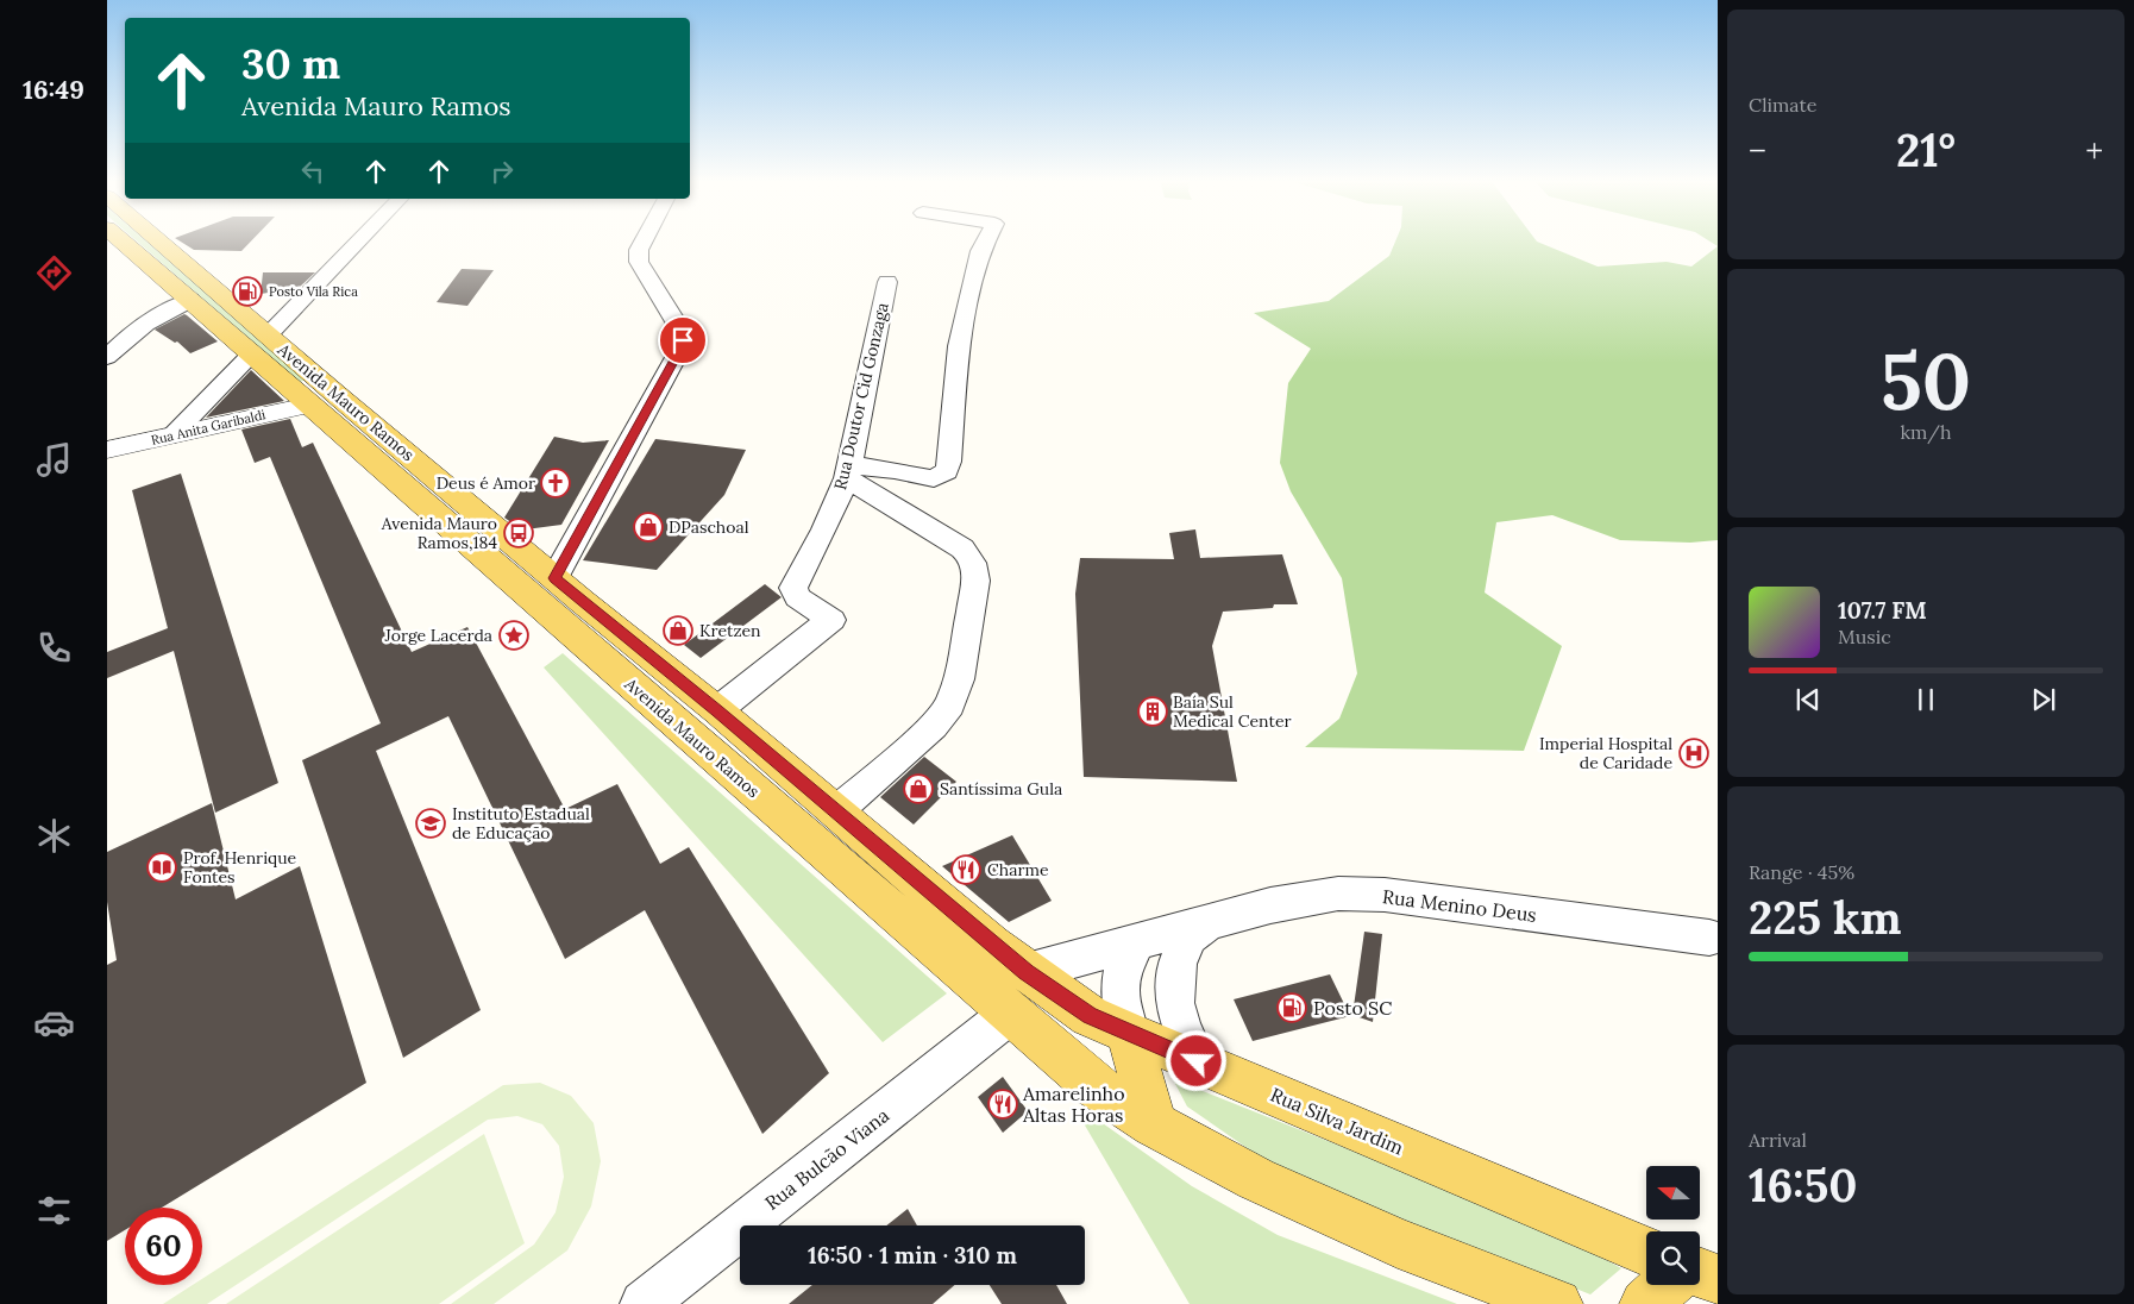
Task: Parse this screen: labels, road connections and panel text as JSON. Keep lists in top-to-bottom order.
{
  "streets": {
    "main road": ["Avenida Mauro Ramos", "Rua Silva Jardim"],
    "street": [
      "Rua Doutor Cid Gonzaga",
      "Rua Anita Garibaldi",
      "Rua Menino Deus",
      "Rua Bulcão Viana"
    ]
  },
  "crossings": [
    ["Rua Doutor Cid Gonzaga", "Avenida Mauro Ramos"],
    ["Avenida Mauro Ramos", "Rua Anita Garibaldi"],
    ["Avenida Mauro Ramos", "Rua Menino Deus"],
    ["Avenida Mauro Ramos", "Rua Silva Jardim"],
    ["Avenida Mauro Ramos", "Rua Bulcão Viana"],
    ["Rua Menino Deus", "Rua Silva Jardim"]
  ],
  "places": {
    "fuel station": ["Posto Vila Rica", "Posto SC"],
    "church": ["Deus é Amor"],
    "shop": ["DPaschoal", "Kretzen", "Santíssima Gula"],
    "bus stop": ["Avenida Mauro Ramos,184"],
    "place": ["Jorge Lacerda"],
    "building": ["Baía Sul Medical Center"],
    "hospital": ["Imperial Hospital de Caridade"],
    "school or university": ["Instituto Estadual de Educação"],
    "library": ["Prof. Henrique Fontes"],
    "restaurant": ["Charme", "Amarelinho Altas Horas"]
  },
  "north": "left",
  "page": {
    "tabs": "16:49",
    "tile": [
      "Climate",
      ["50", "km/h"],
      ["Range · 45%", "225 km"],
      ["Arrival", "16:50"]
    ],
    "turn": ["30 m", "Avenida Mauro Ramos"],
    "heat": ["−", "21°", "+"],
    "song": ["107.7 FM", "Music"],
    "limit": "60",
    "trip": "16:50 · 1 min · 310 m"
  }
}
